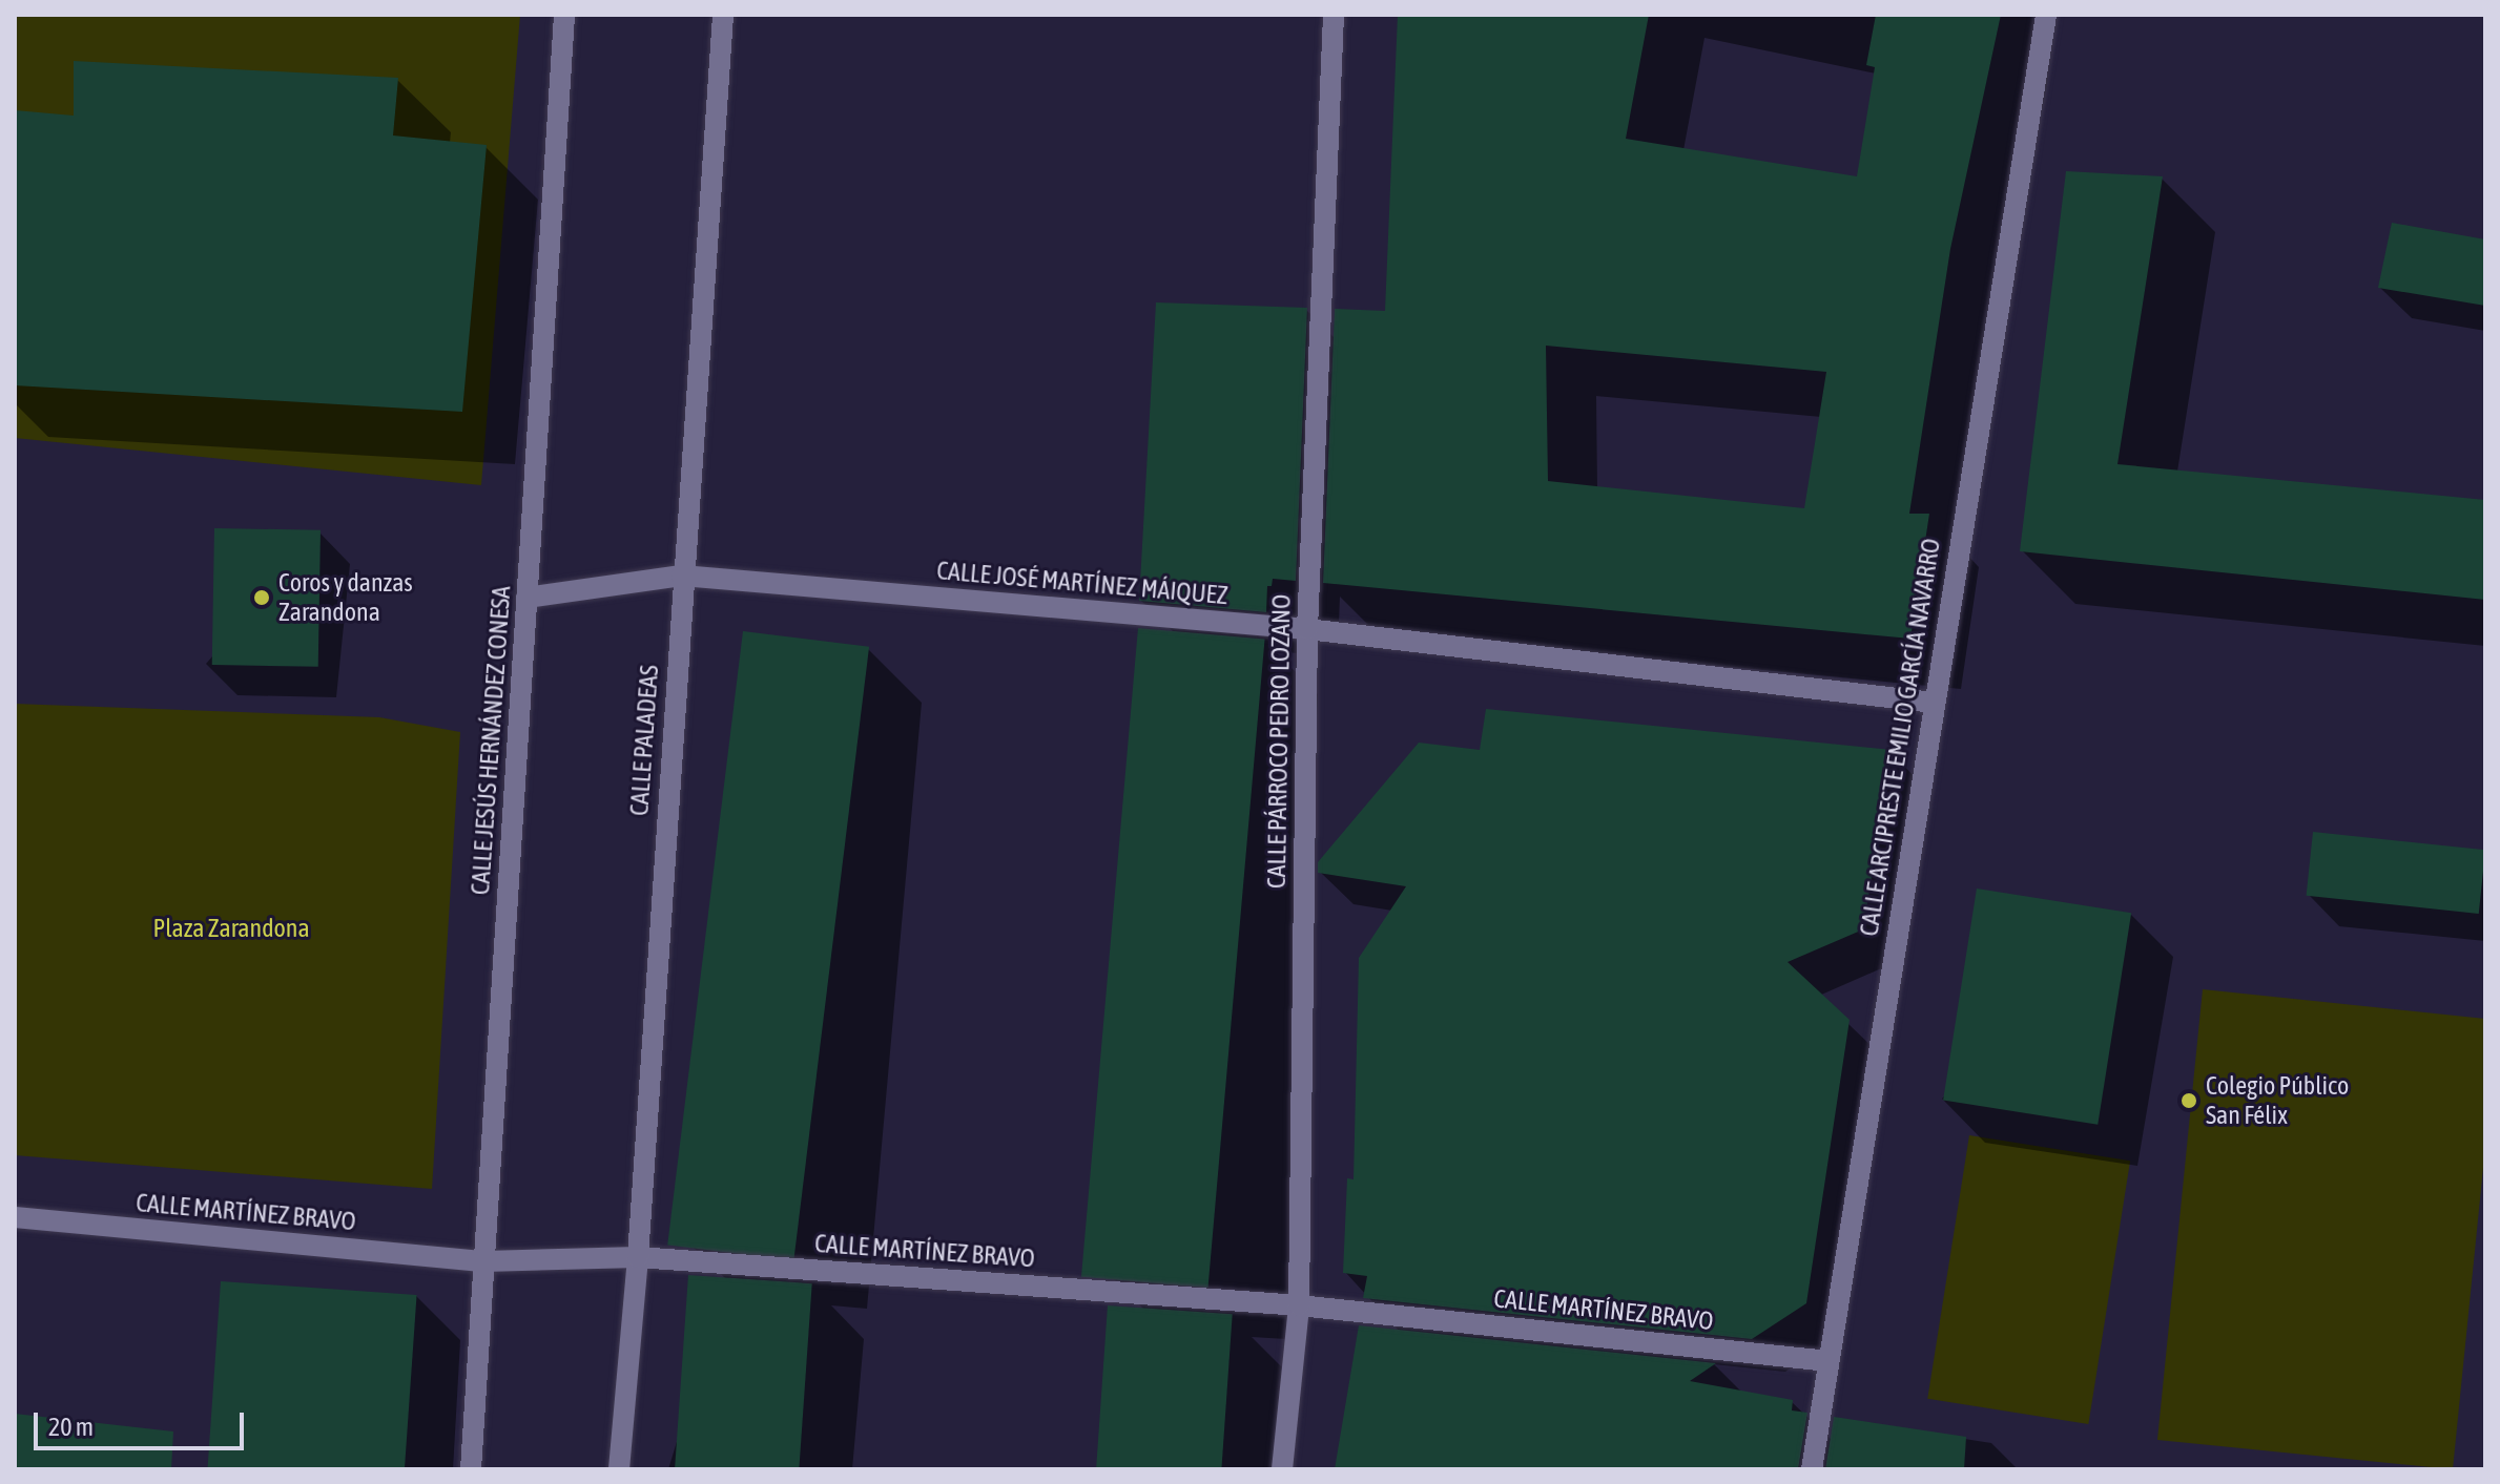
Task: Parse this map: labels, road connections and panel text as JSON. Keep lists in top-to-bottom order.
{
  "streets": {
    "street": [
      "CALLE JOSÉ MARTÍNEZ MÁIQUEZ",
      "CALLE ARCIPRESTE EMILIO GARCÍA NAVARRO",
      "CALLE JESÚS HERNÁNDEZ CONESA",
      "CALLE PALADEAS",
      "CALLE PÁRROCO PEDRO LOZANO",
      "CALLE MARTÍNEZ BRAVO"
    ]
  },
  "crossings": [
    ["CALLE JOSÉ MARTÍNEZ MÁIQUEZ", "CALLE ARCIPRESTE EMILIO GARCÍA NAVARRO"],
    ["CALLE JOSÉ MARTÍNEZ MÁIQUEZ", "CALLE JESÚS HERNÁNDEZ CONESA"],
    ["CALLE JOSÉ MARTÍNEZ MÁIQUEZ", "CALLE PALADEAS"],
    ["CALLE JOSÉ MARTÍNEZ MÁIQUEZ", "CALLE PÁRROCO PEDRO LOZANO"],
    ["CALLE ARCIPRESTE EMILIO GARCÍA NAVARRO", "CALLE MARTÍNEZ BRAVO"],
    ["CALLE JESÚS HERNÁNDEZ CONESA", "CALLE MARTÍNEZ BRAVO"],
    ["CALLE PALADEAS", "CALLE MARTÍNEZ BRAVO"],
    ["CALLE PÁRROCO PEDRO LOZANO", "CALLE MARTÍNEZ BRAVO"]
  ],
  "parks": ["Plaza Zarandona"],
  "places": ["Coros y danzas Zarandona", "Colegio Público San Félix"],
  "scale_bar": "20 m"
}
